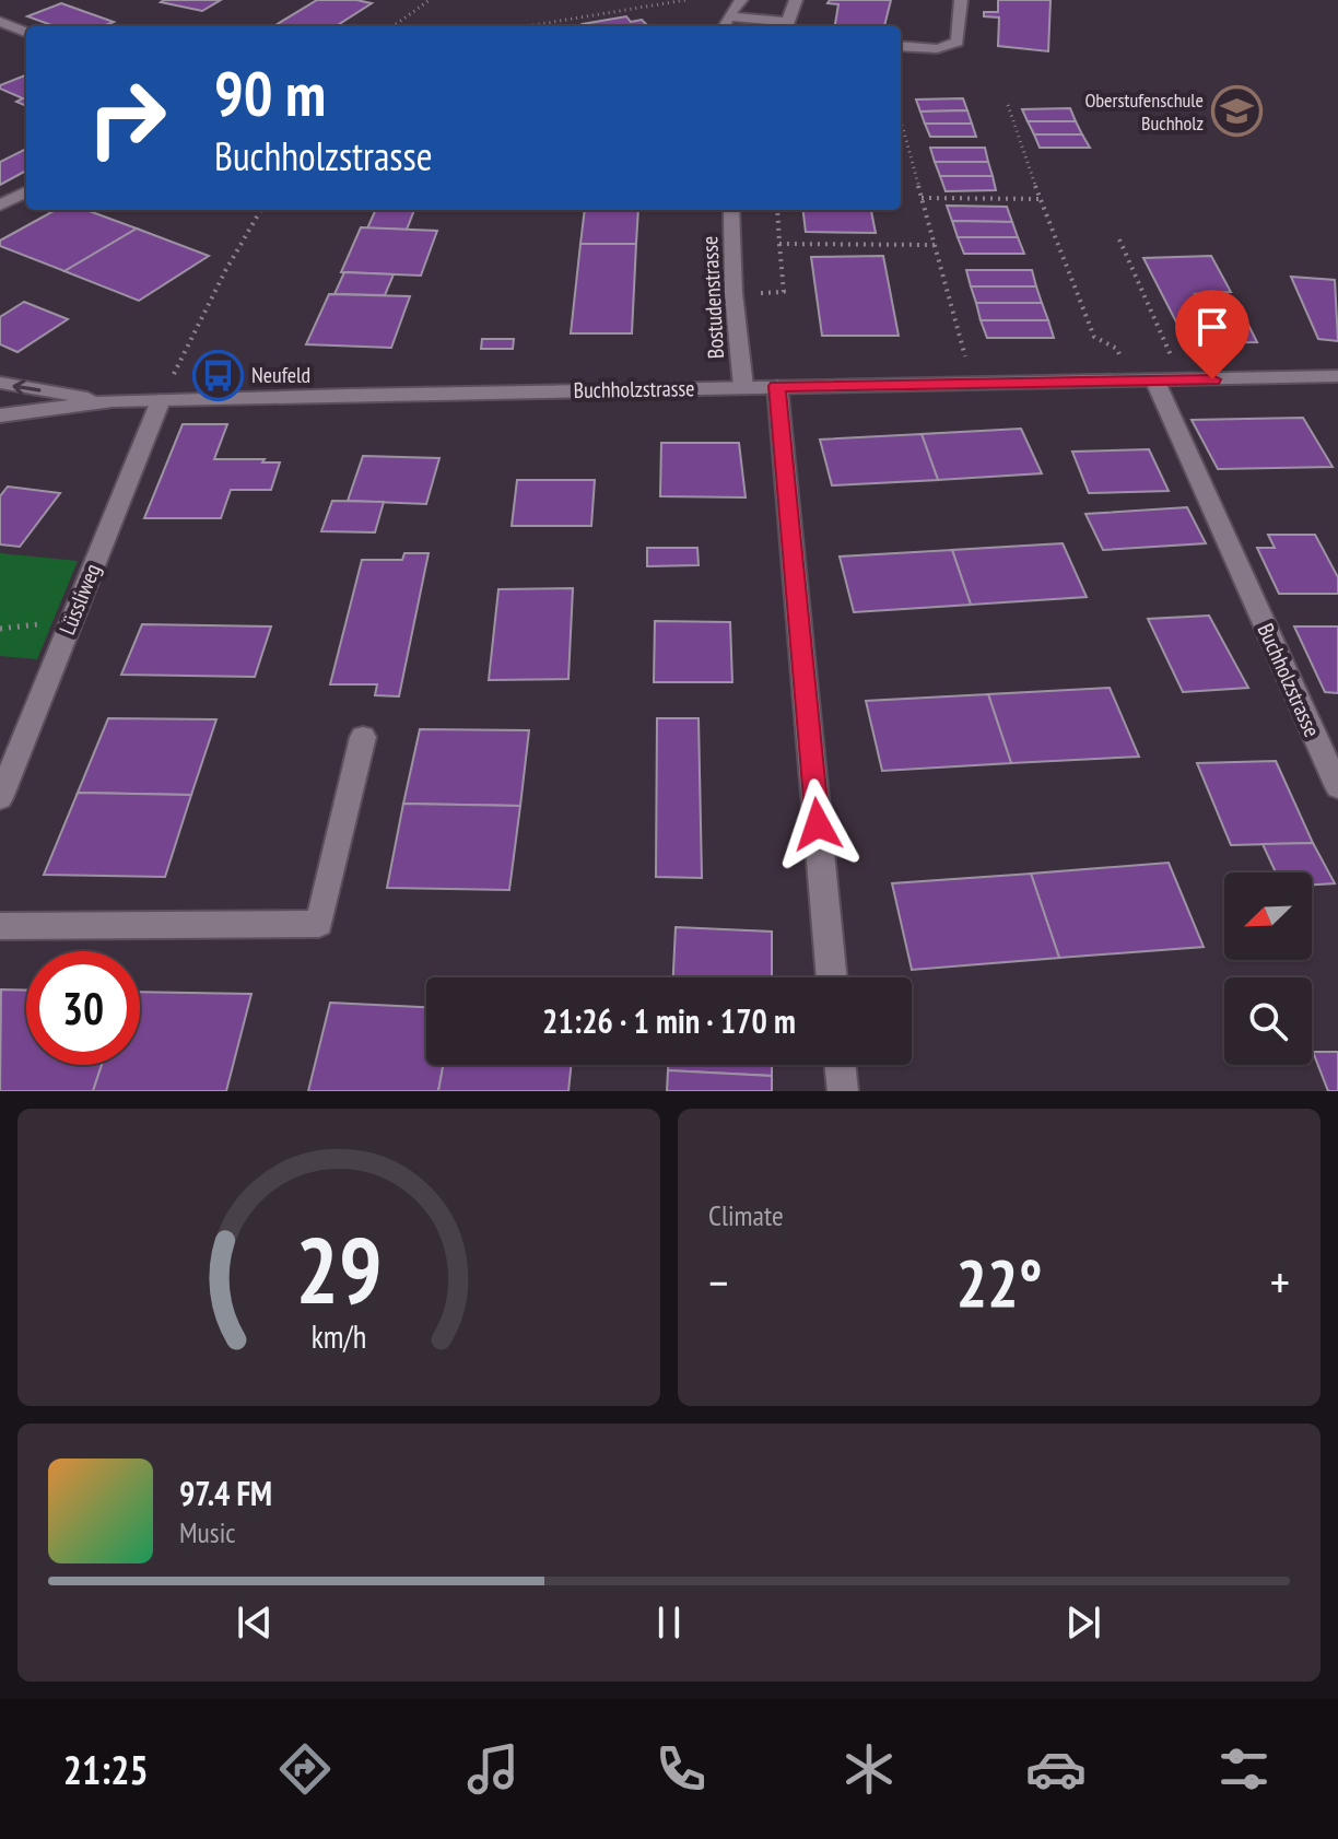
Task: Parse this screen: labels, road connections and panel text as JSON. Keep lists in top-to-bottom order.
{
  "streets": {
    "street": ["Bostudenstrasse", "Buchholzstrasse", "Lüssliweg"]
  },
  "crossings": [
    ["Bostudenstrasse", "Buchholzstrasse"],
    ["Buchholzstrasse", "Lüssliweg"]
  ],
  "places": {
    "school or university": ["Oberstufenschule Buchholz"],
    "bus stop": ["Neufeld"]
  },
  "north": "bottom left",
  "page": {
    "turn": ["90 m", "Buchholzstrasse"],
    "limit": "30",
    "trip": "21:26 · 1 min · 170 m",
    "tile": "Climate",
    "heat": ["−", "22°", "+"],
    "song": ["97.4 FM", "Music"],
    "tabs": "21:25",
    "gauge": ["29", "km/h"]
  }
}
